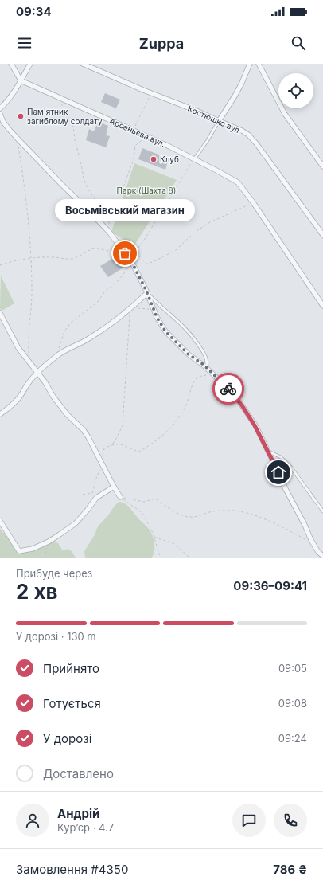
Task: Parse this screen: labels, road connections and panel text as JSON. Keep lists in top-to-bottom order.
{
  "streets": {
    "street": ["Костюшко вул.", "Арсеньєва вул."]
  },
  "parks": ["Парк (Шахта 8)"],
  "places": ["Пам'ятник загиблому солдату", "Клуб", "Восьмівський магазин"],
  "page": {
    "status": "09:34",
    "header": "Zuppa",
    "bubble": "Восьмівський магазин",
    "heading": ["2 хв", "Прибуде через", "09:36–09:41"],
    "panel": [
      "Андрій",
      "Кур’єр · 4.7",
      "Замовлення #4350",
      "786 ₴"
    ],
    "bar": "У дорозі · 130 m",
    "list": [
      ["Прийнято", "09:05"],
      ["Готується", "09:08"],
      ["У дорозі", "09:24"],
      "Доставлено"
    ]
  }
}
